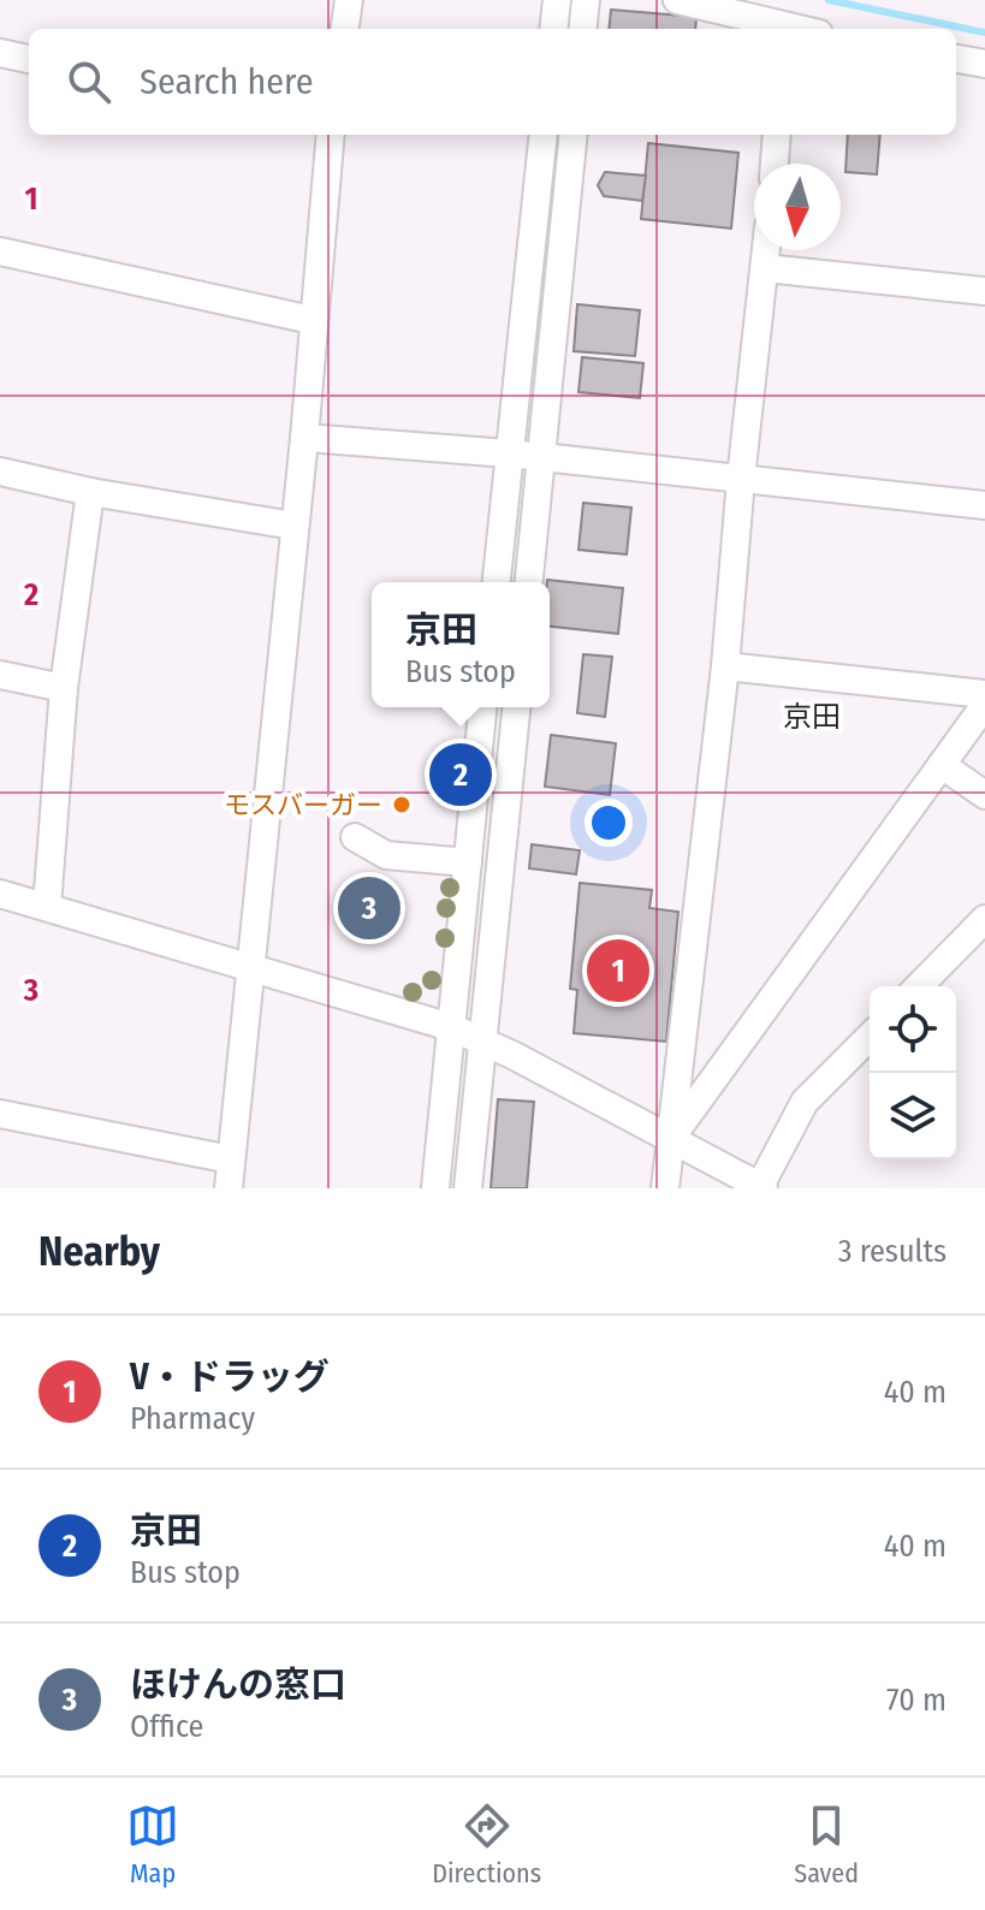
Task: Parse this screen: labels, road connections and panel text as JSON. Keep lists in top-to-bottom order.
{
  "districts": ["京田"],
  "places": ["モスバーガー"],
  "north": "bottom",
  "page": {
    "search": "Search here",
    "popup": ["京田", "Bus stop"],
    "pins": ["2", "3", "1"],
    "heading": ["Nearby", "3 results"],
    "list": [
      {
        "mark": "1",
        "name": "V・ドラッグ",
        "note": "Pharmacy",
        "value": "40 m"
      },
      {
        "mark": "2",
        "name": "京田",
        "note": "Bus stop",
        "value": "40 m"
      },
      {
        "mark": "3",
        "name": "ほけんの窓口",
        "note": "Office",
        "value": "70 m"
      }
    ],
    "nav": ["Map", "Directions", "Saved"]
  },
  "grid": {
    "rows": ["1", "2", "3"]
  }
}
